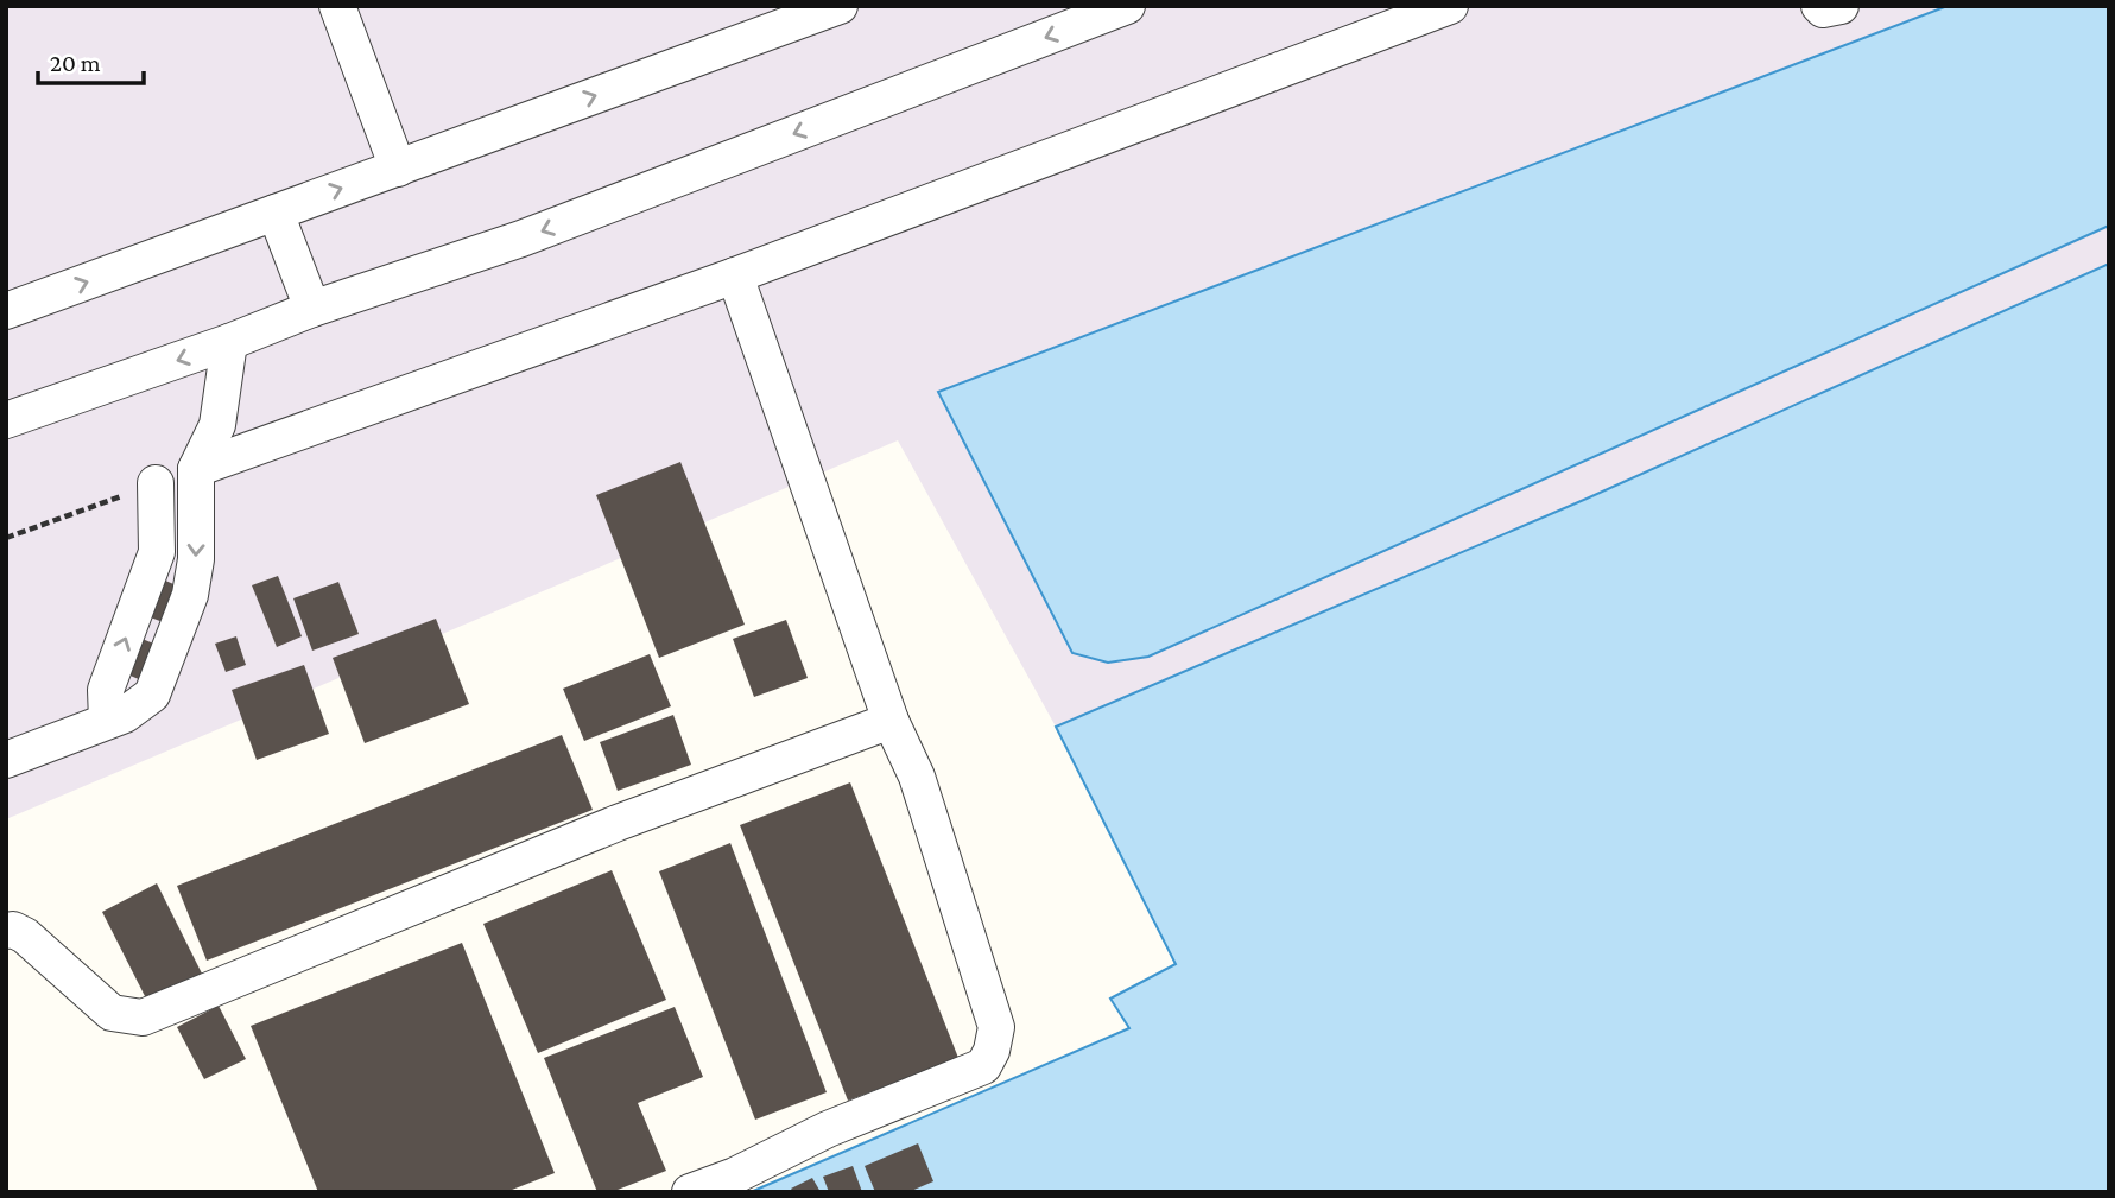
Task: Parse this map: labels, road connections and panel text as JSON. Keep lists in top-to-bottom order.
{
  "scale_bar": "20 m"
}
